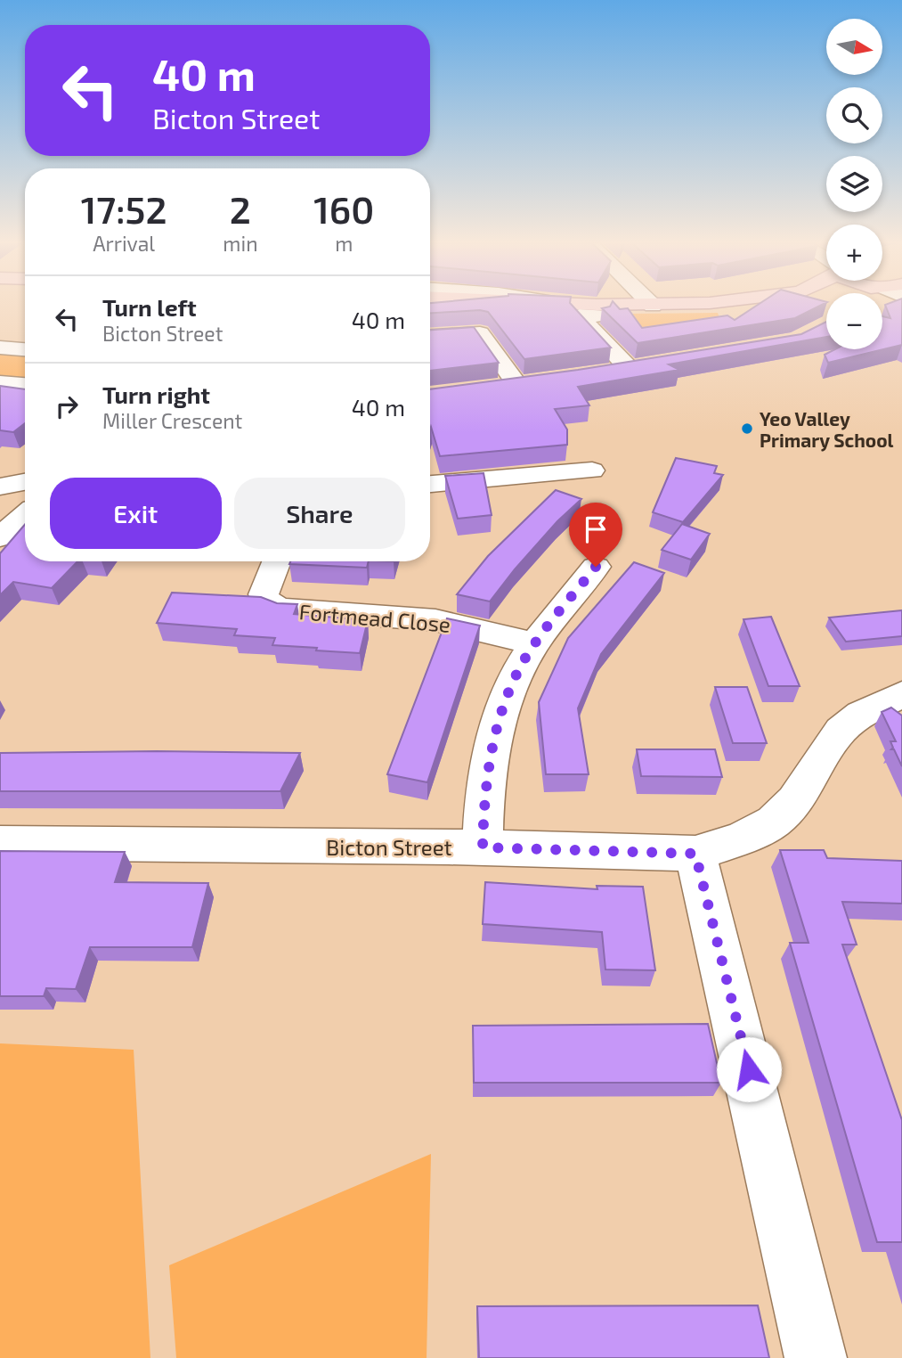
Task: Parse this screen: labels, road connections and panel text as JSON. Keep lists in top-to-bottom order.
{
  "streets": {
    "street": ["Fortmead Close", "Bicton Street"]
  },
  "places": ["Yeo Valley Primary School"],
  "north": "right",
  "page": {
    "map_buttons": ["+", "−"],
    "turn": ["40 m", "Bicton Street"],
    "eta": [
      "17:52",
      "Arrival",
      "2",
      "min",
      "160",
      "m"
    ],
    "list": [
      {
        "name": "Turn left",
        "note": "Bicton Street",
        "value": "40 m"
      },
      {
        "name": "Turn right",
        "note": "Miller Crescent",
        "value": "40 m"
      }
    ],
    "buttons": ["Exit", "Share"]
  }
}
